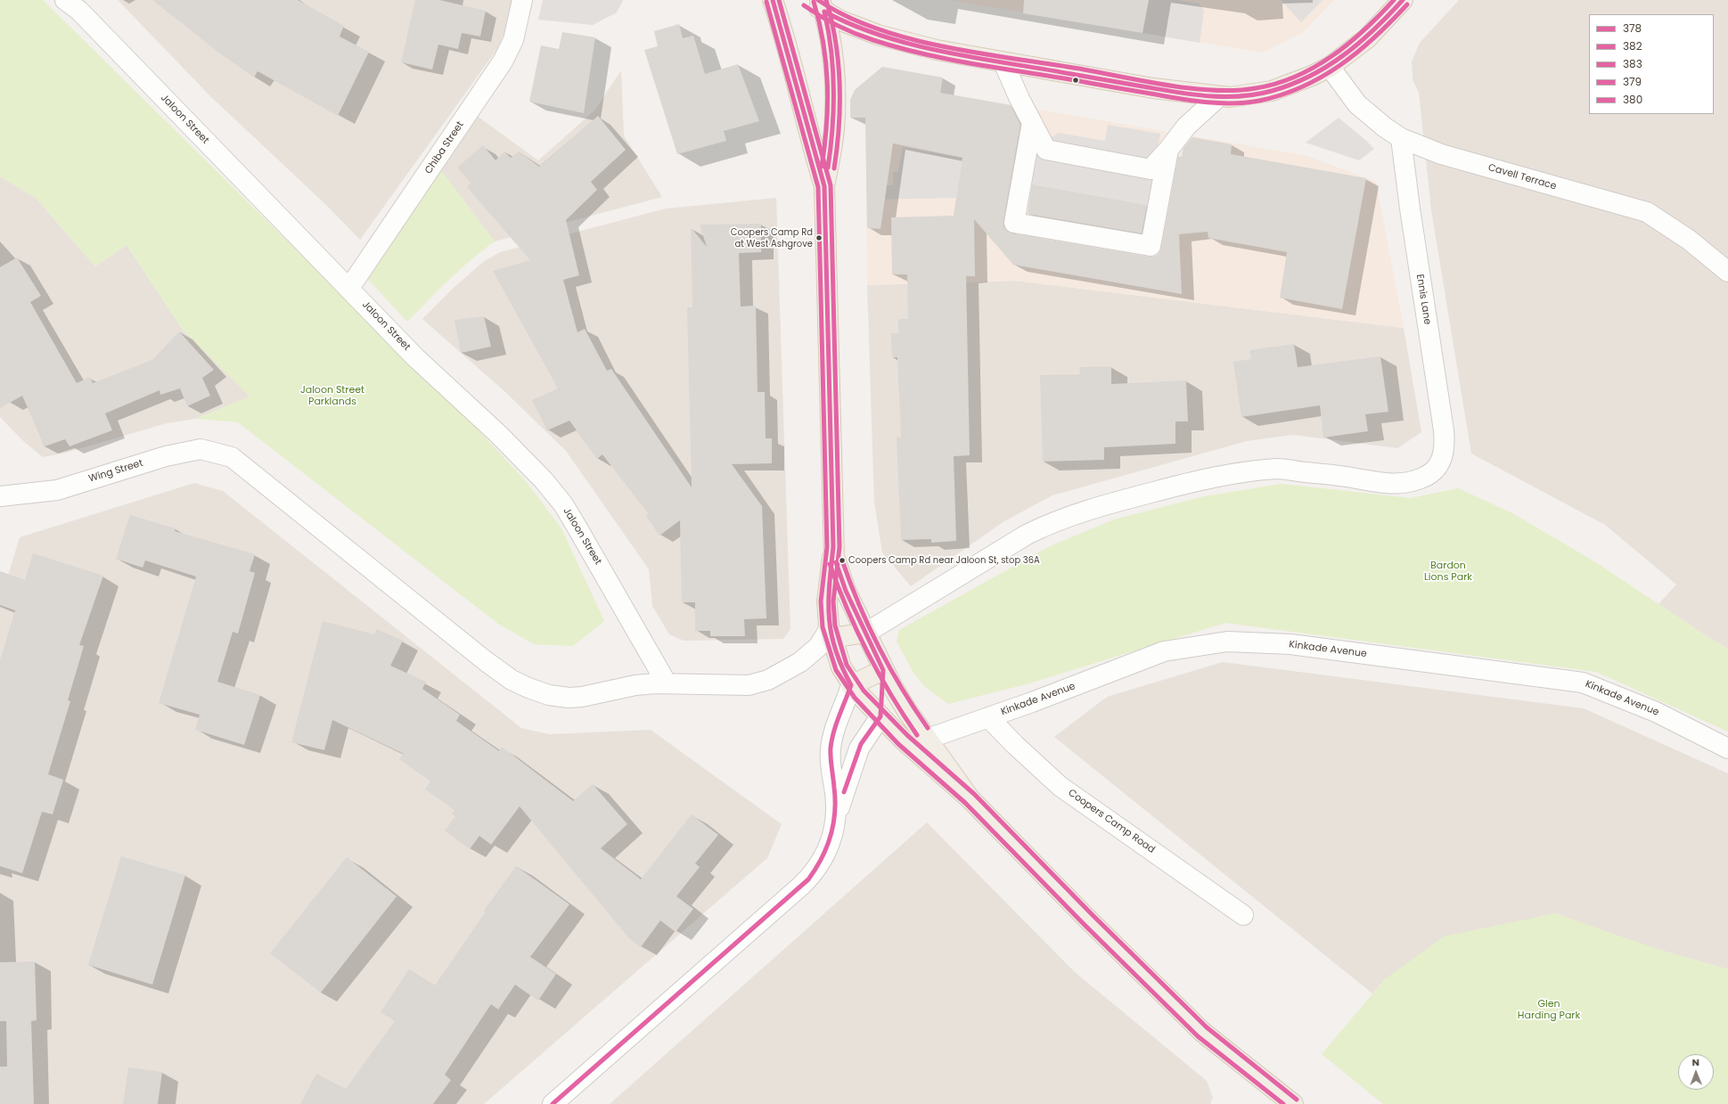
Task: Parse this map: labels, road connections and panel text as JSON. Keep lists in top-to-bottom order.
{
  "streets": {
    "street": [
      "Jaloon Street",
      "Chiba Street",
      "Cavell Terrace",
      "Ennis Lane",
      "Wing Street",
      "Kinkade Avenue",
      "Coopers Camp Road"
    ]
  },
  "crossings": [
    ["Jaloon Street", "Chiba Street"],
    ["Jaloon Street", "Wing Street"],
    ["Cavell Terrace", "Ennis Lane"],
    ["Kinkade Avenue", "Coopers Camp Road"]
  ],
  "parks": ["Jaloon Street Parklands", "Bardon Lions Park", "Glen Harding Park"],
  "places": ["Coopers Camp Rd at West Ashgrove", "Coopers Camp Rd near Jaloon St, stop 36A"],
  "lines": [
    "transit line 378",
    "transit line 383",
    "transit line 380",
    "transit line 382",
    "transit line 379"
  ],
  "legend": [
    "378",
    "382",
    "383",
    "379",
    "380"
  ],
  "north": "top"
}
